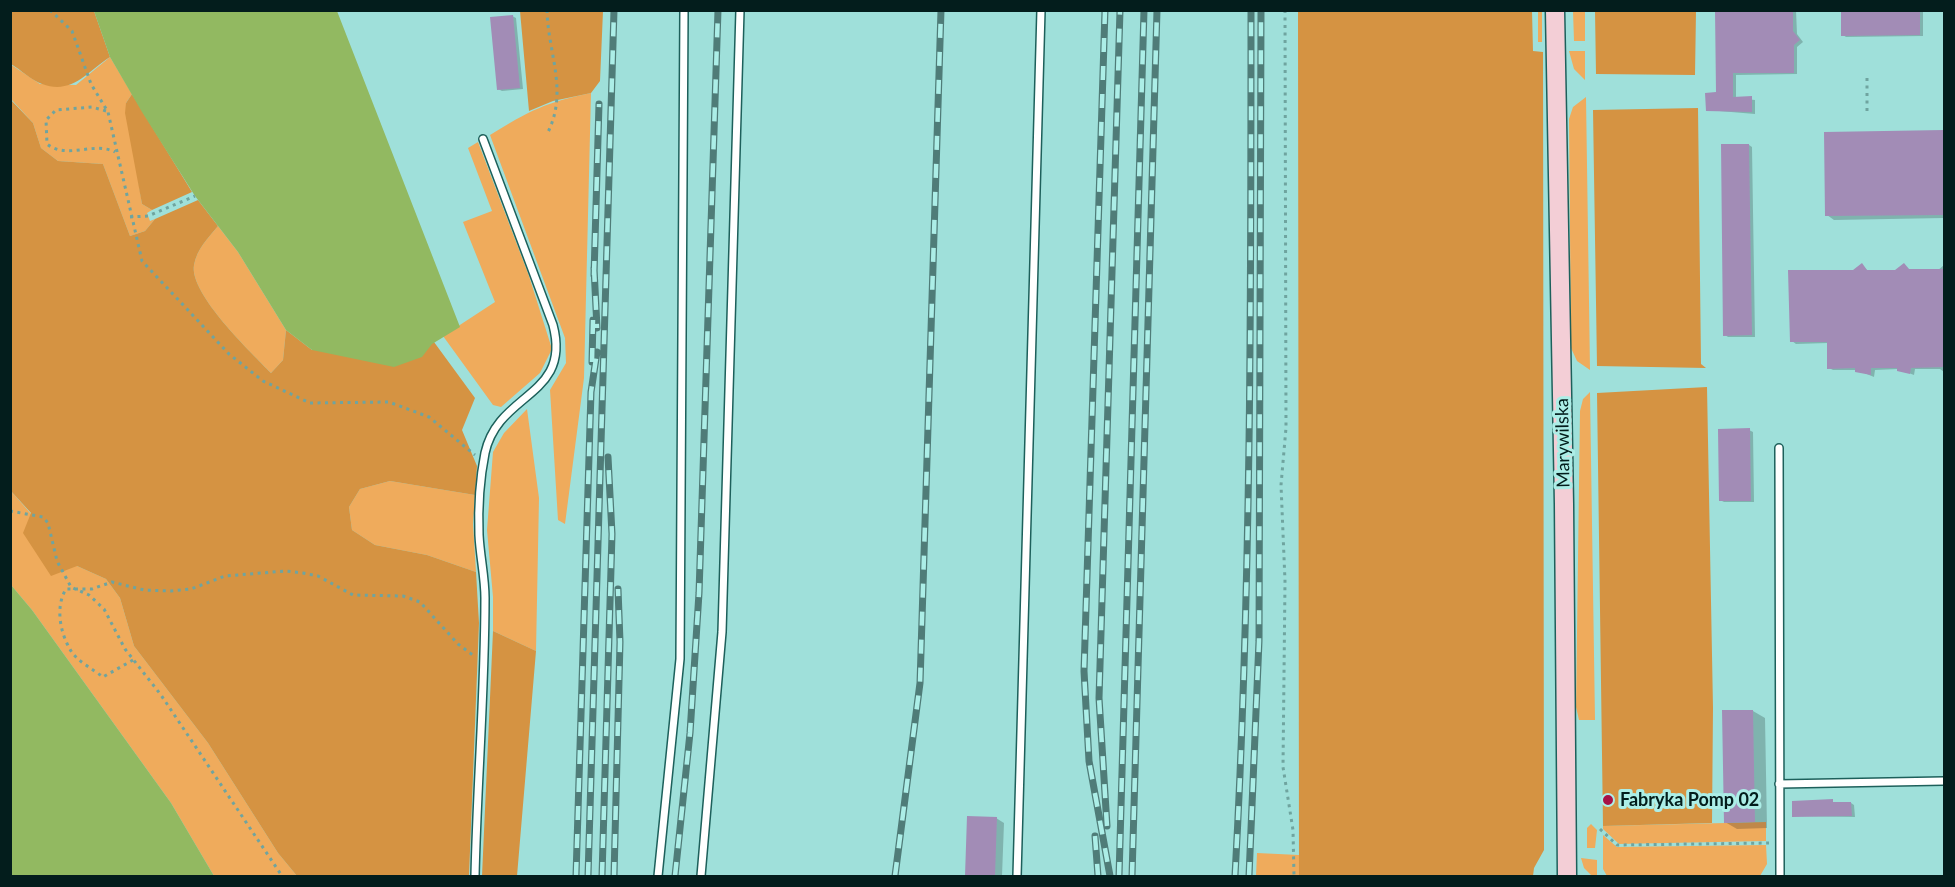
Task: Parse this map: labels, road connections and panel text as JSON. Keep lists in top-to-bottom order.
{
  "streets": {
    "main road": ["Marywilska"]
  },
  "places": ["Fabryka Pomp 02"]
}
